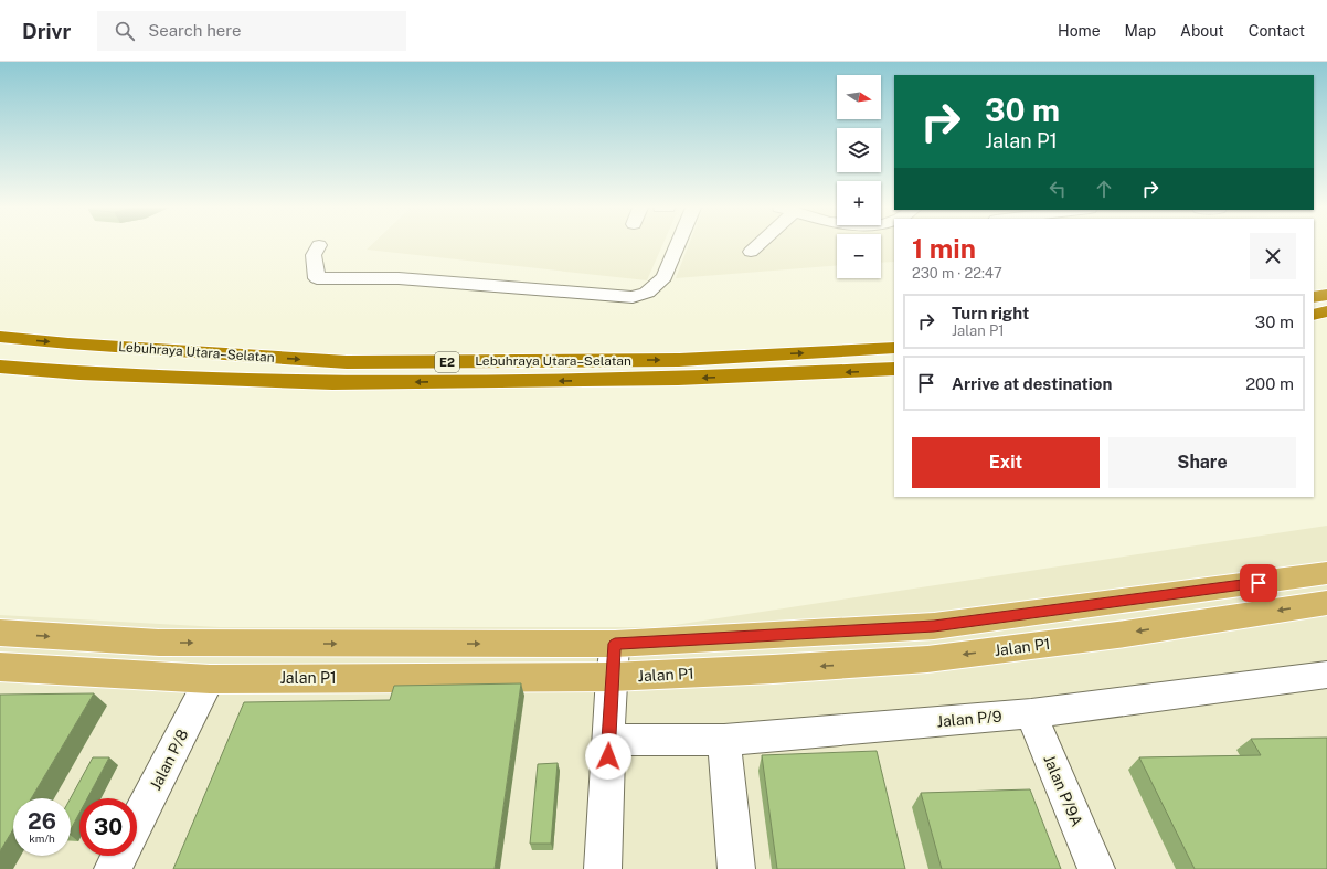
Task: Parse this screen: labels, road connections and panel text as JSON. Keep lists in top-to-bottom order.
{
  "streets": {
    "highway": ["Lebuhraya Utara–Selatan", "E2"],
    "main road": ["Jalan P1"],
    "street": ["Jalan P/9", "Jalan P/8", "Jalan P/9A"]
  },
  "crossings": [
    ["Jalan P1", "Jalan P/8"],
    ["Jalan P/9", "Jalan P/9A"]
  ],
  "north": "right",
  "page": {
    "header": "Drivr",
    "search": "Search here",
    "nav": [
      "Home",
      "Map",
      "About",
      "Contact"
    ],
    "map_buttons": ["+", "−"],
    "turn": ["30 m", "Jalan P1"],
    "heading": ["1 min", "230 m · 22:47"],
    "list": [
      {
        "name": "Turn right",
        "note": "Jalan P1",
        "value": "30 m"
      },
      {
        "name": "Arrive at destination",
        "value": "200 m"
      }
    ],
    "buttons": ["Exit", "Share"],
    "speed": "26 km/h",
    "limit": "30"
  }
}
